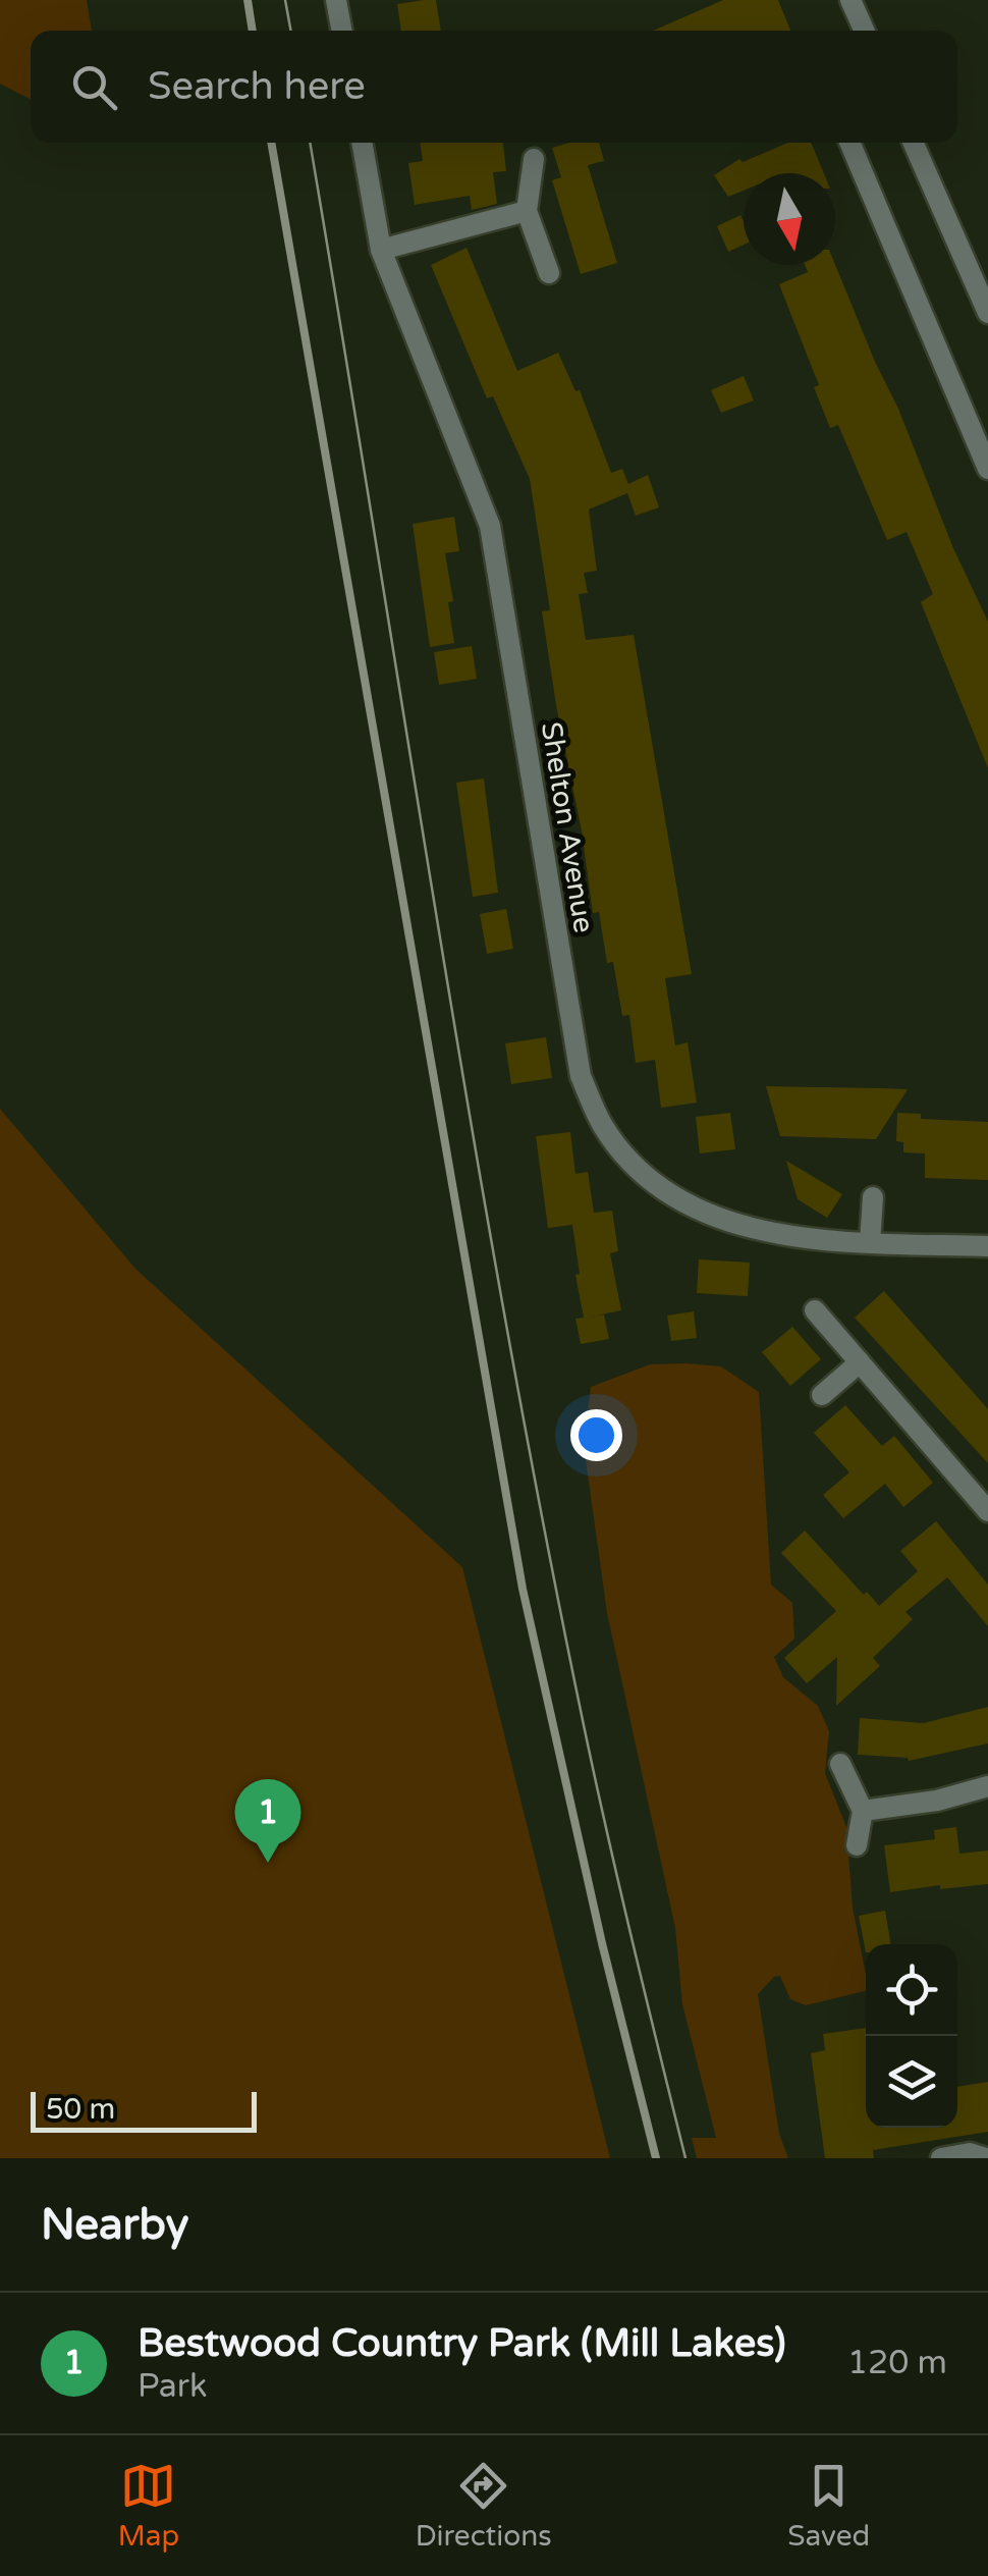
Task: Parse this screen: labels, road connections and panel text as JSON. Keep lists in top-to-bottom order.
{
  "streets": {
    "street": ["Shelton Avenue"]
  },
  "scale_bar": "50 m",
  "north": "bottom",
  "page": {
    "search": "Search here",
    "pins": "1",
    "scale": "50 m",
    "heading": "Nearby",
    "list": [
      {
        "mark": "1",
        "name": "Bestwood Country Park (Mill Lakes)",
        "note": "Park",
        "value": "120 m"
      }
    ],
    "nav": ["Map", "Directions", "Saved"]
  }
}
